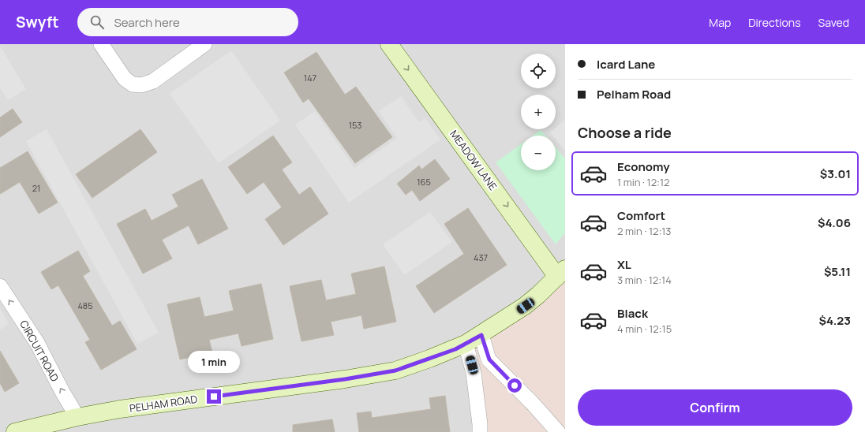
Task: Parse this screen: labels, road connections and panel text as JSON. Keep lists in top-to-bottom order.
{
  "streets": {
    "main road": ["MEADOW LANE", "PELHAM ROAD"],
    "street": ["CIRCUIT ROAD"]
  },
  "crossings": [
    ["MEADOW LANE", "PELHAM ROAD"],
    ["CIRCUIT ROAD", "PELHAM ROAD"]
  ],
  "one_way": ["MEADOW LANE", "CIRCUIT ROAD"],
  "house_numbers": [
    "147",
    "153",
    "165",
    "21",
    "437",
    "485"
  ],
  "page": {
    "header": "Swyft",
    "search": "Search here",
    "nav": ["Map", "Directions", "Saved"],
    "banner": ["Icard Lane", "Pelham Road"],
    "map_buttons": ["+", "−"],
    "heading": "Choose a ride",
    "list": [
      {
        "name": "Economy",
        "note": "1 min · 12:12",
        "value": "$3.01"
      },
      {
        "name": "Comfort",
        "note": "2 min · 12:13",
        "value": "$4.06"
      },
      {
        "name": "XL",
        "note": "3 min · 12:14",
        "value": "$5.11"
      },
      {
        "name": "Black",
        "note": "4 min · 12:15",
        "value": "$4.23"
      }
    ],
    "bubble": "1 min",
    "buttons": "Confirm"
  }
}
